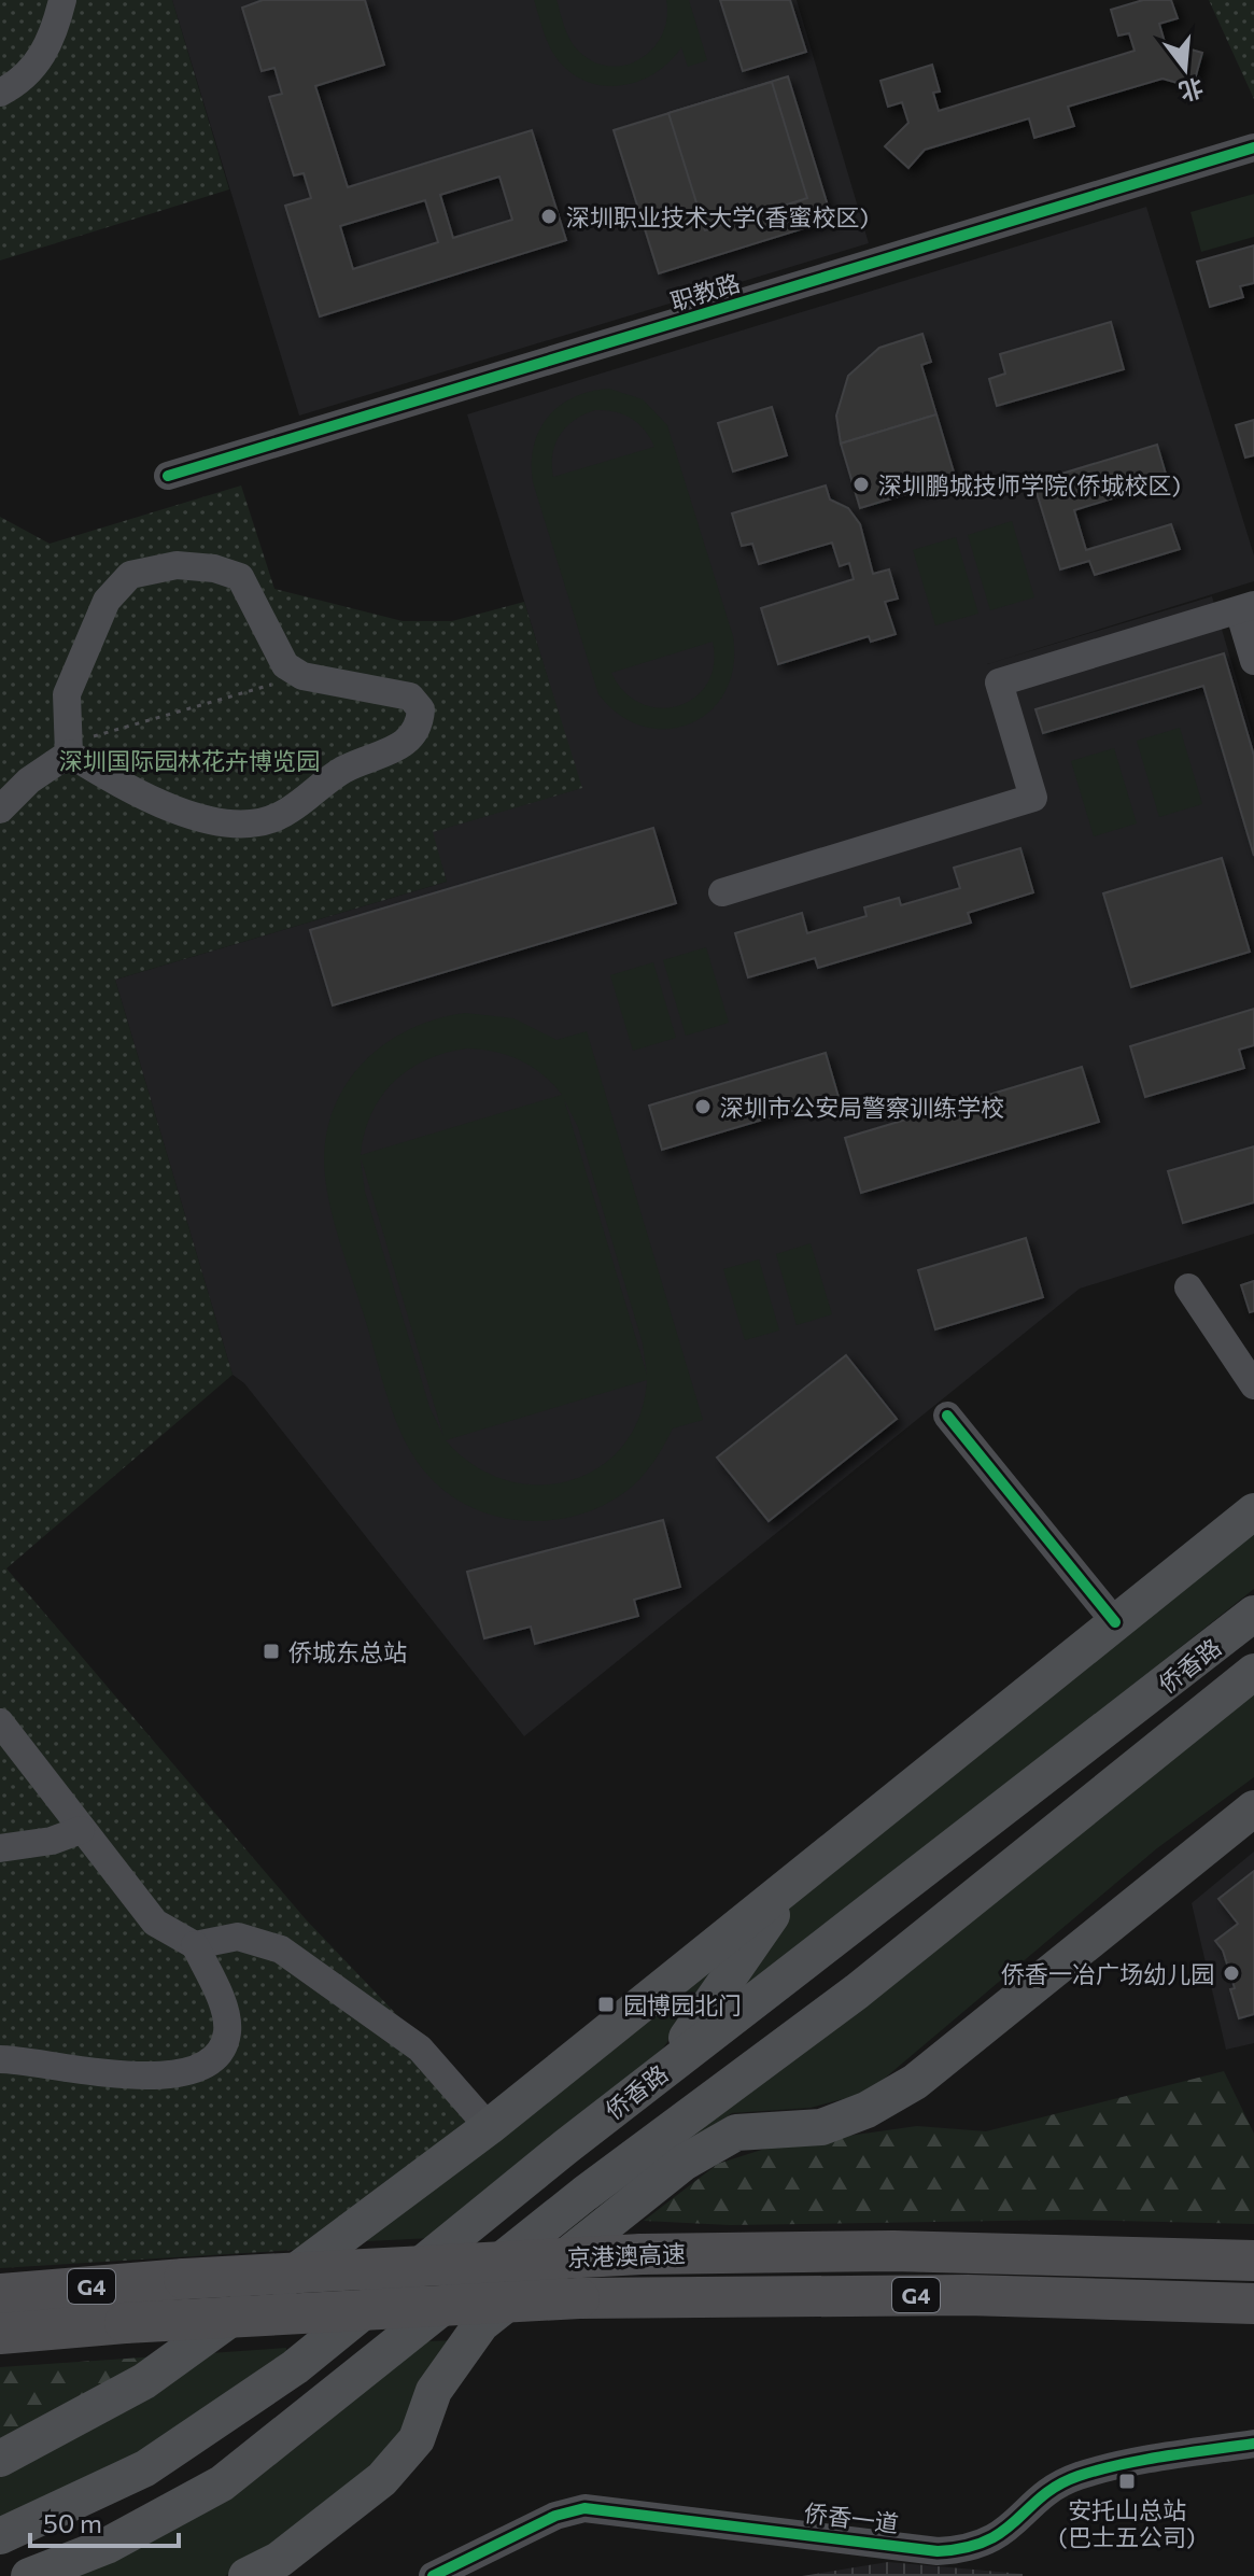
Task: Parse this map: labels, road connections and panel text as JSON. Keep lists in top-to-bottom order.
{
  "streets": {
    "highway": ["京港澳高速", "G4"],
    "main road": ["侨香路"],
    "street": ["职教路", "侨香一道"]
  },
  "parks": ["深圳国际园林花卉博览园"],
  "places": {
    "other": [
      "深圳职业技术大学(香蜜校区)",
      "深圳鹏城技师学院(侨城校区)",
      "深圳市公安局警察训练学校",
      "侨香一冶广场幼儿园"
    ],
    "transit": ["侨城东总站", "园博园北门", "安托山总站 (巴士五公司)"]
  },
  "scale_bar": "50 m",
  "north": "bottom"
}
